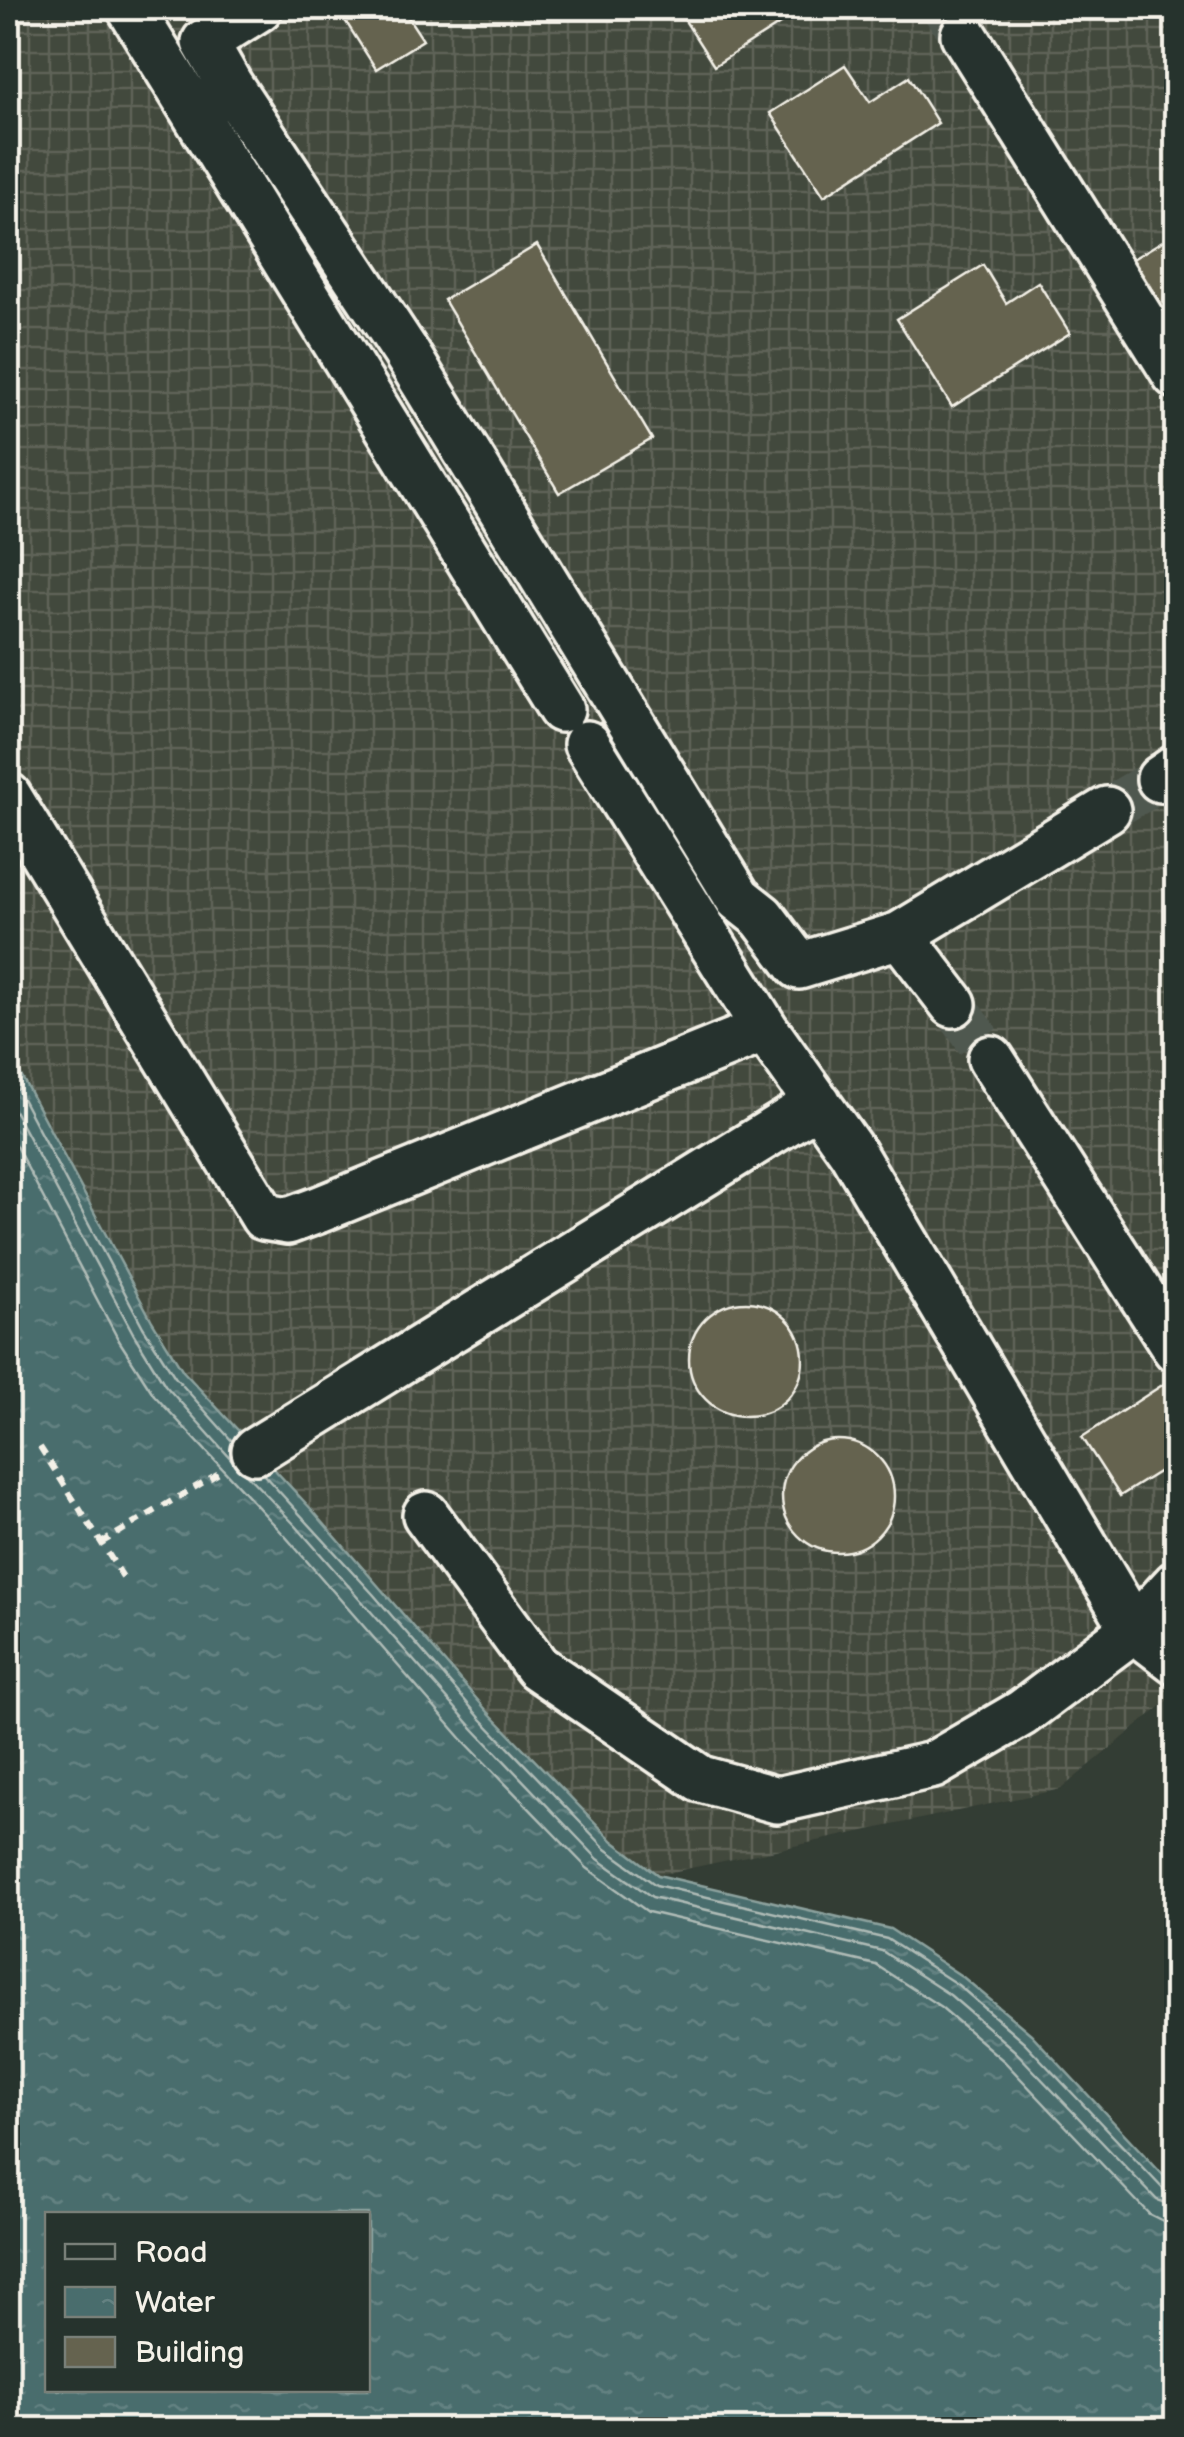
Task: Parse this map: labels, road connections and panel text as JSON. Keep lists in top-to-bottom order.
{
  "legend": ["Road", "Water", "Building"]
}
